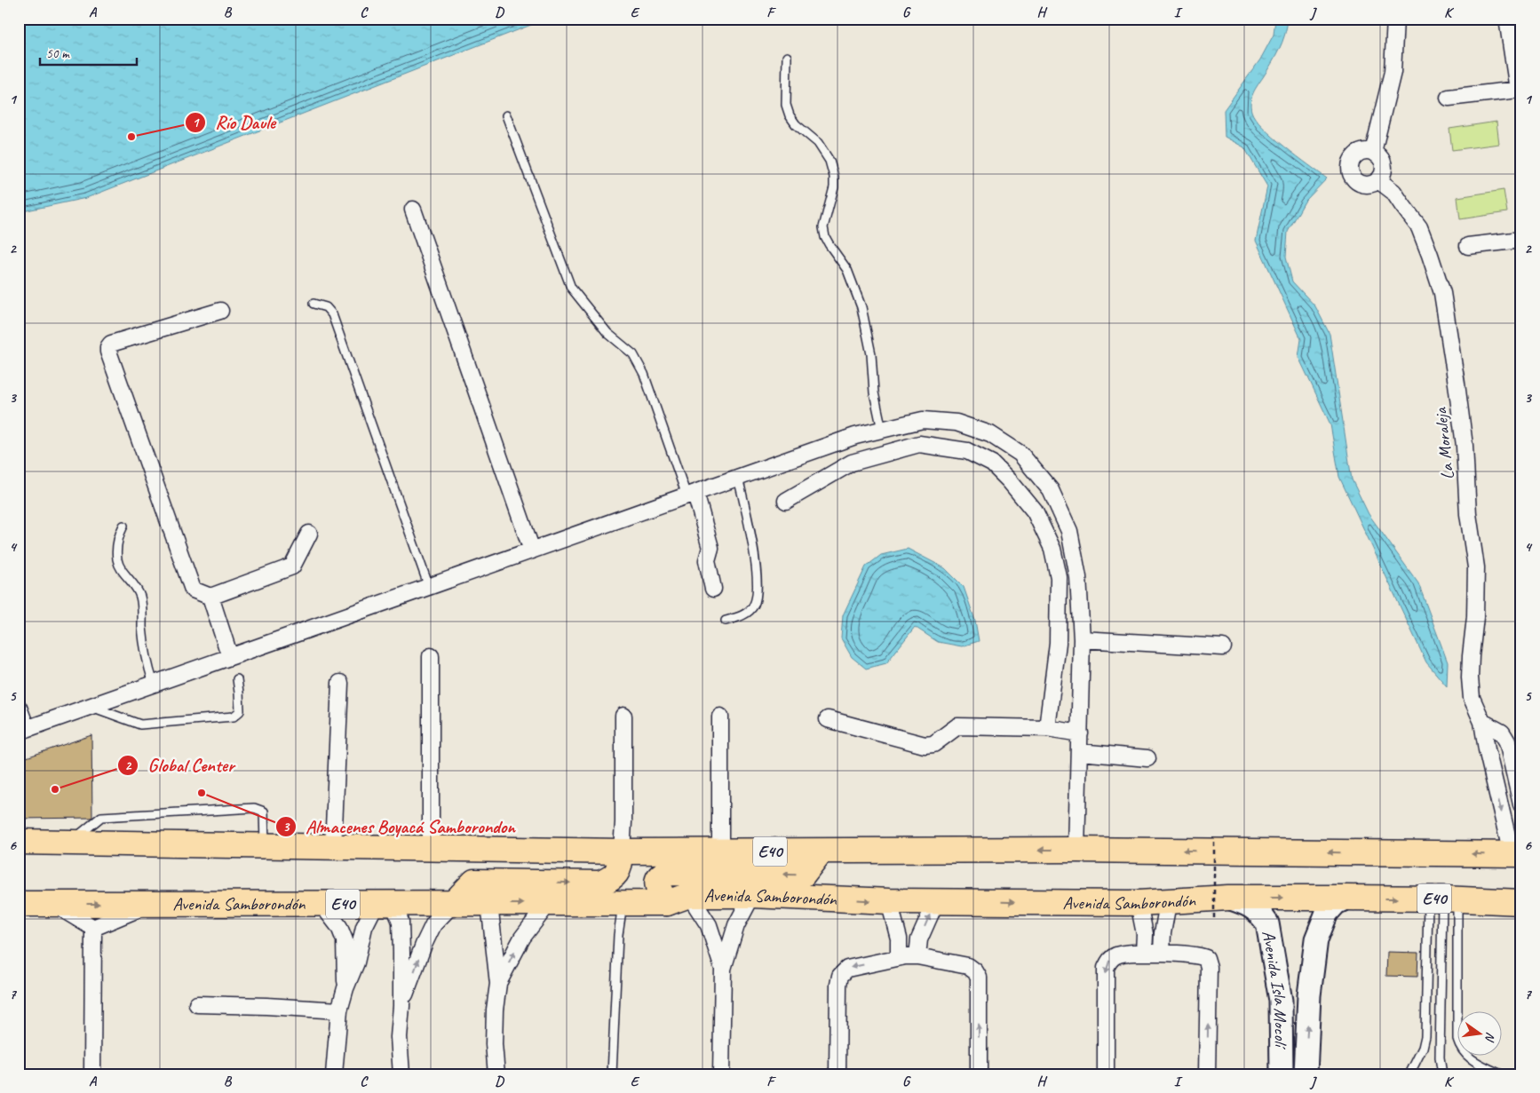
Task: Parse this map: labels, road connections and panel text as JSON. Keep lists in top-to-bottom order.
{
  "streets": {
    "highway": ["E40", "Avenida Samborondón"],
    "street": ["La Moraleja", "Avenida Isla Mocolí"]
  },
  "crossings": [
    ["La Moraleja", "E40"],
    ["Avenida Samborondón", "Avenida Isla Mocolí"]
  ],
  "places": ["Río Daule", "Global Center", "Almacenes Boyacá Samborondon"],
  "scale_bar": "50 m",
  "north": "right",
  "grid": {
    "columns": [
      "A",
      "B",
      "C",
      "D",
      "E",
      "F",
      "G",
      "H",
      "I",
      "J",
      "K"
    ],
    "rows": [
      "1",
      "2",
      "3",
      "4",
      "5",
      "6",
      "7"
    ]
  }
}
